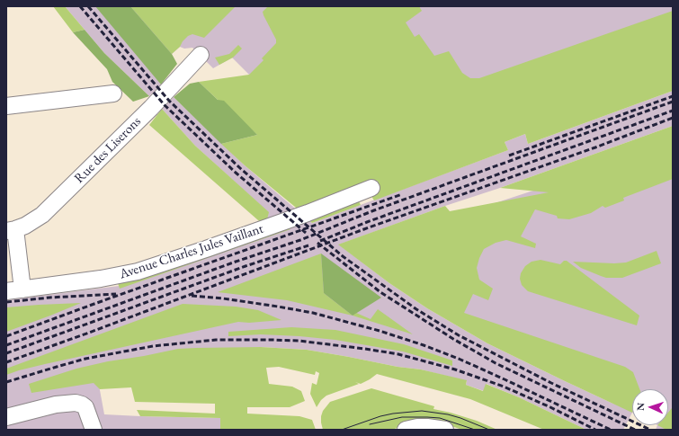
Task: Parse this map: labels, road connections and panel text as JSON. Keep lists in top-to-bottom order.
{
  "streets": {
    "street": ["Rue des Liserons", "Avenue Charles Jules Vaillant"]
  },
  "north": "left"
}
